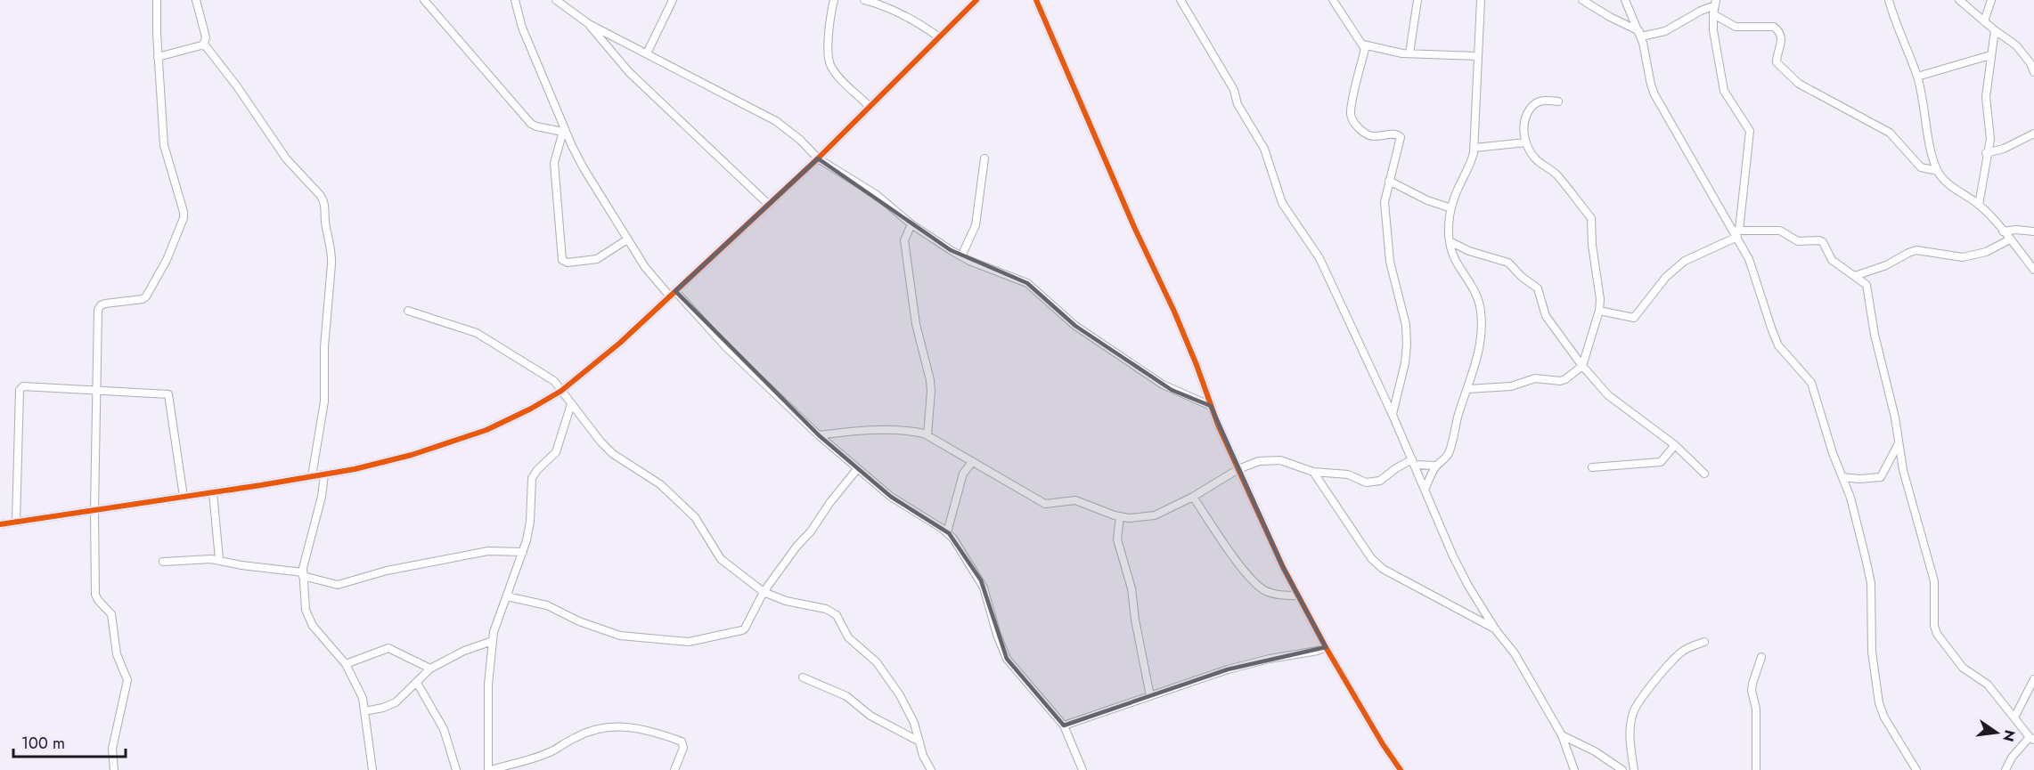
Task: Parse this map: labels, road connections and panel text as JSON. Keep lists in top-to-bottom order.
{
  "scale_bar": "100 m",
  "north": "right"
}
